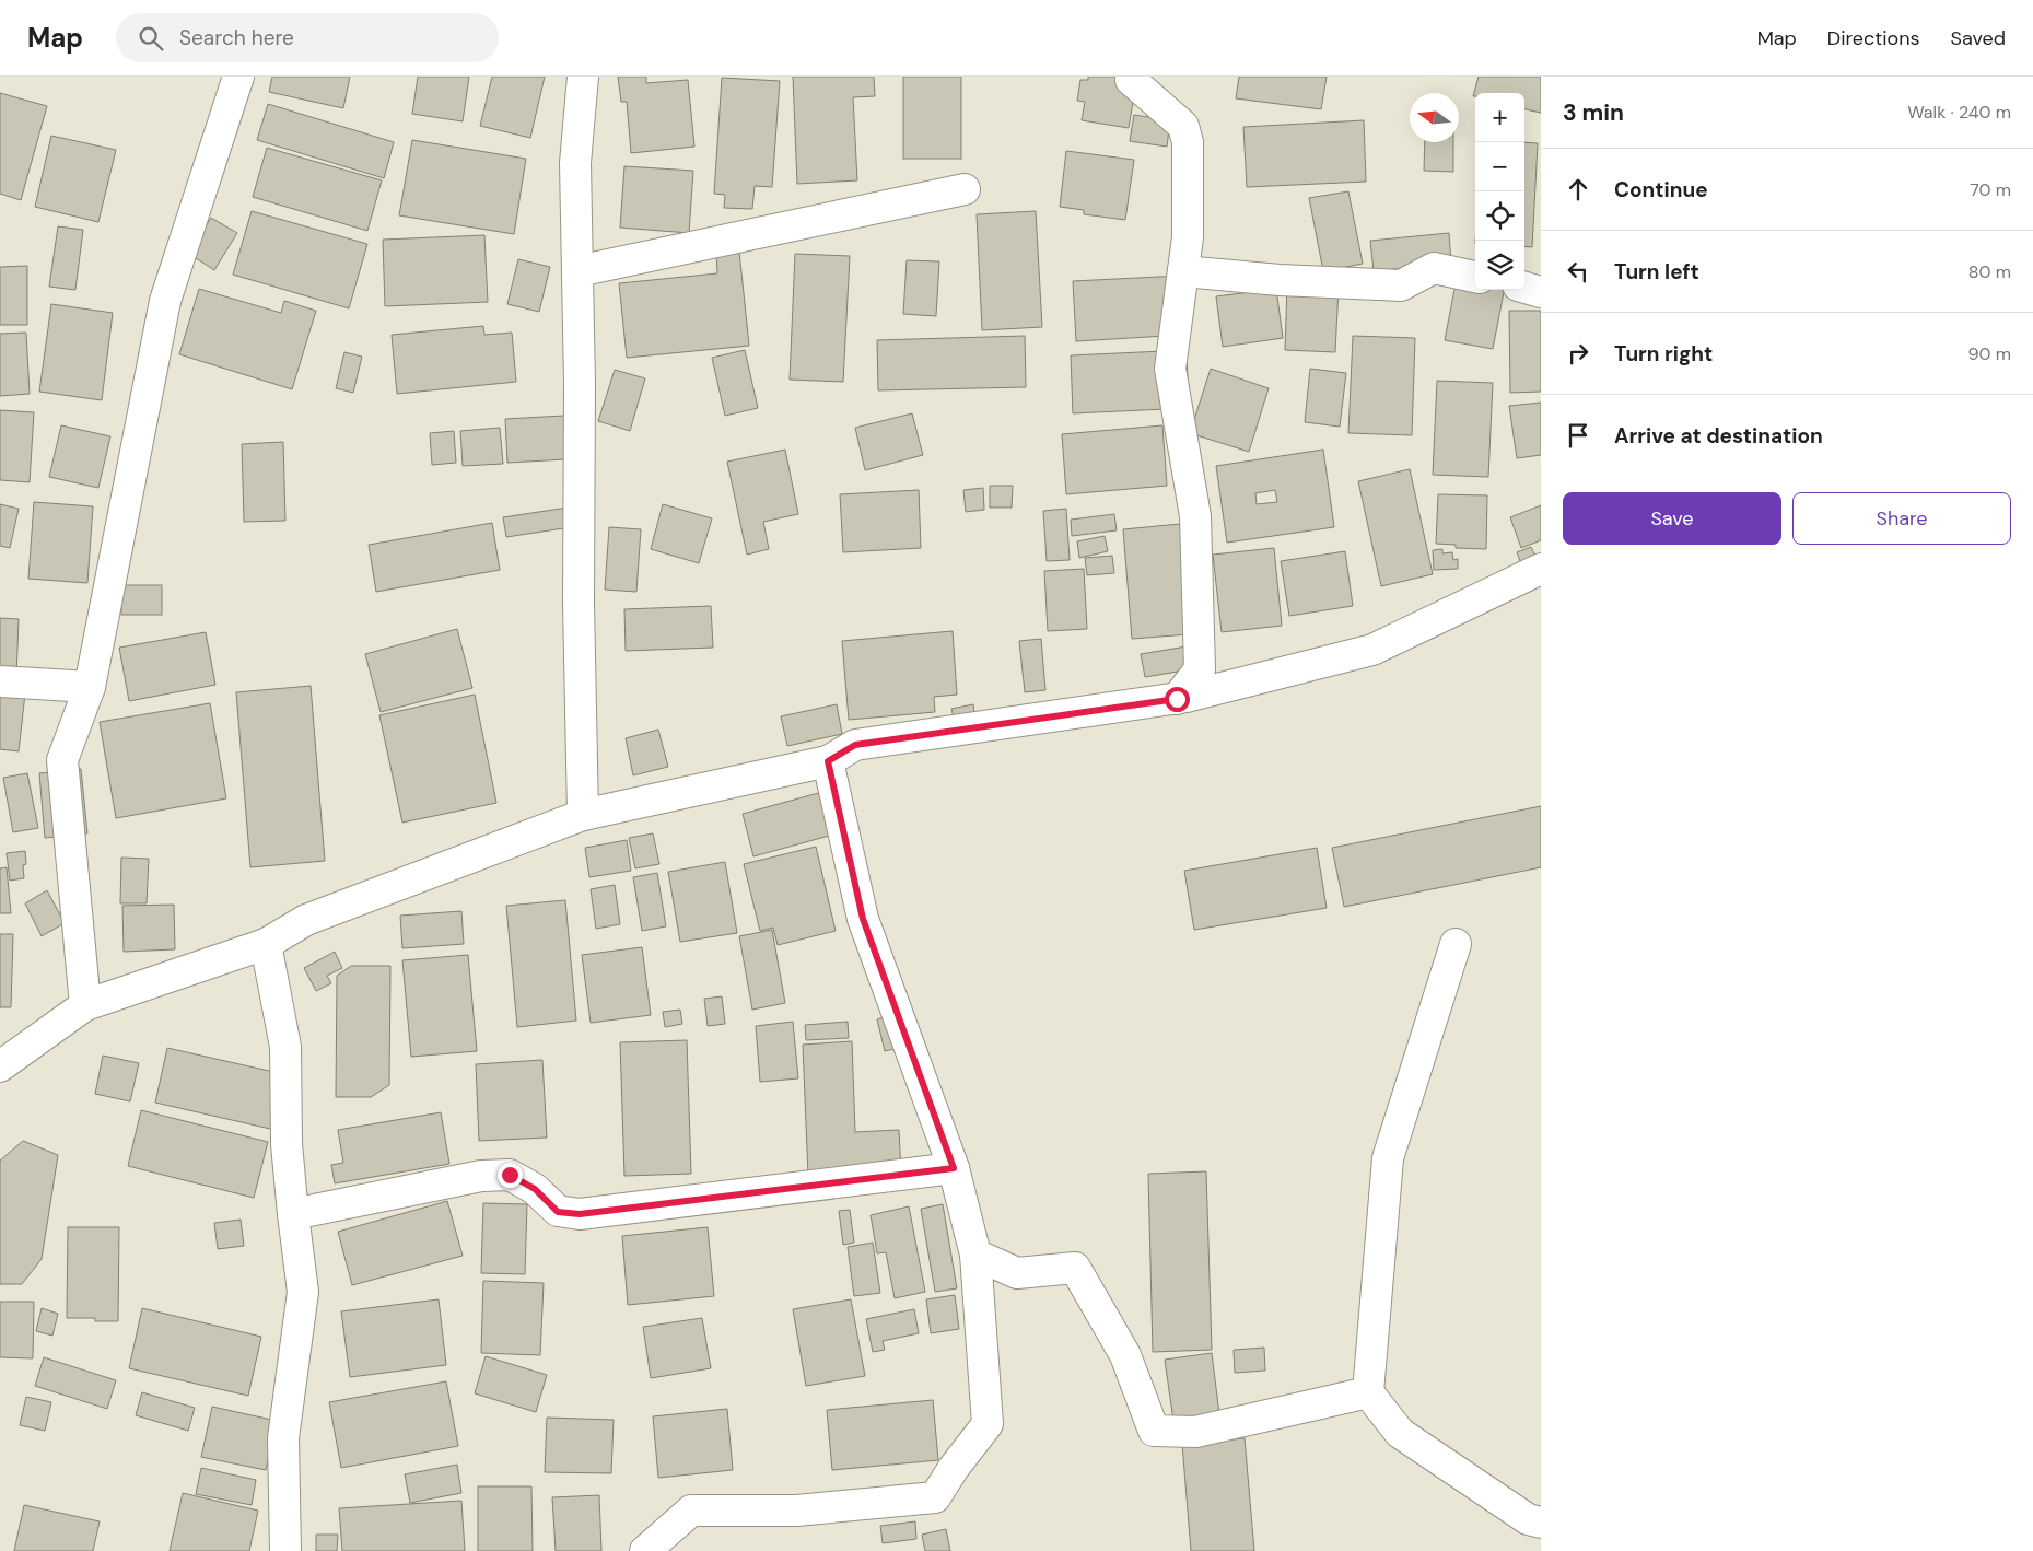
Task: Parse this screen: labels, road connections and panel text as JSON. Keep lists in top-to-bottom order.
{
  "north": "left",
  "page": {
    "header": "Map",
    "search": "Search here",
    "nav": ["Map", "Directions", "Saved"],
    "heading": ["3 min", "Walk · 240 m"],
    "map_buttons": ["+", "−"],
    "list": [
      ["Continue", "70 m"],
      ["Turn left", "80 m"],
      ["Turn right", "90 m"],
      "Arrive at destination"
    ],
    "buttons": ["Save", "Share"]
  }
}
